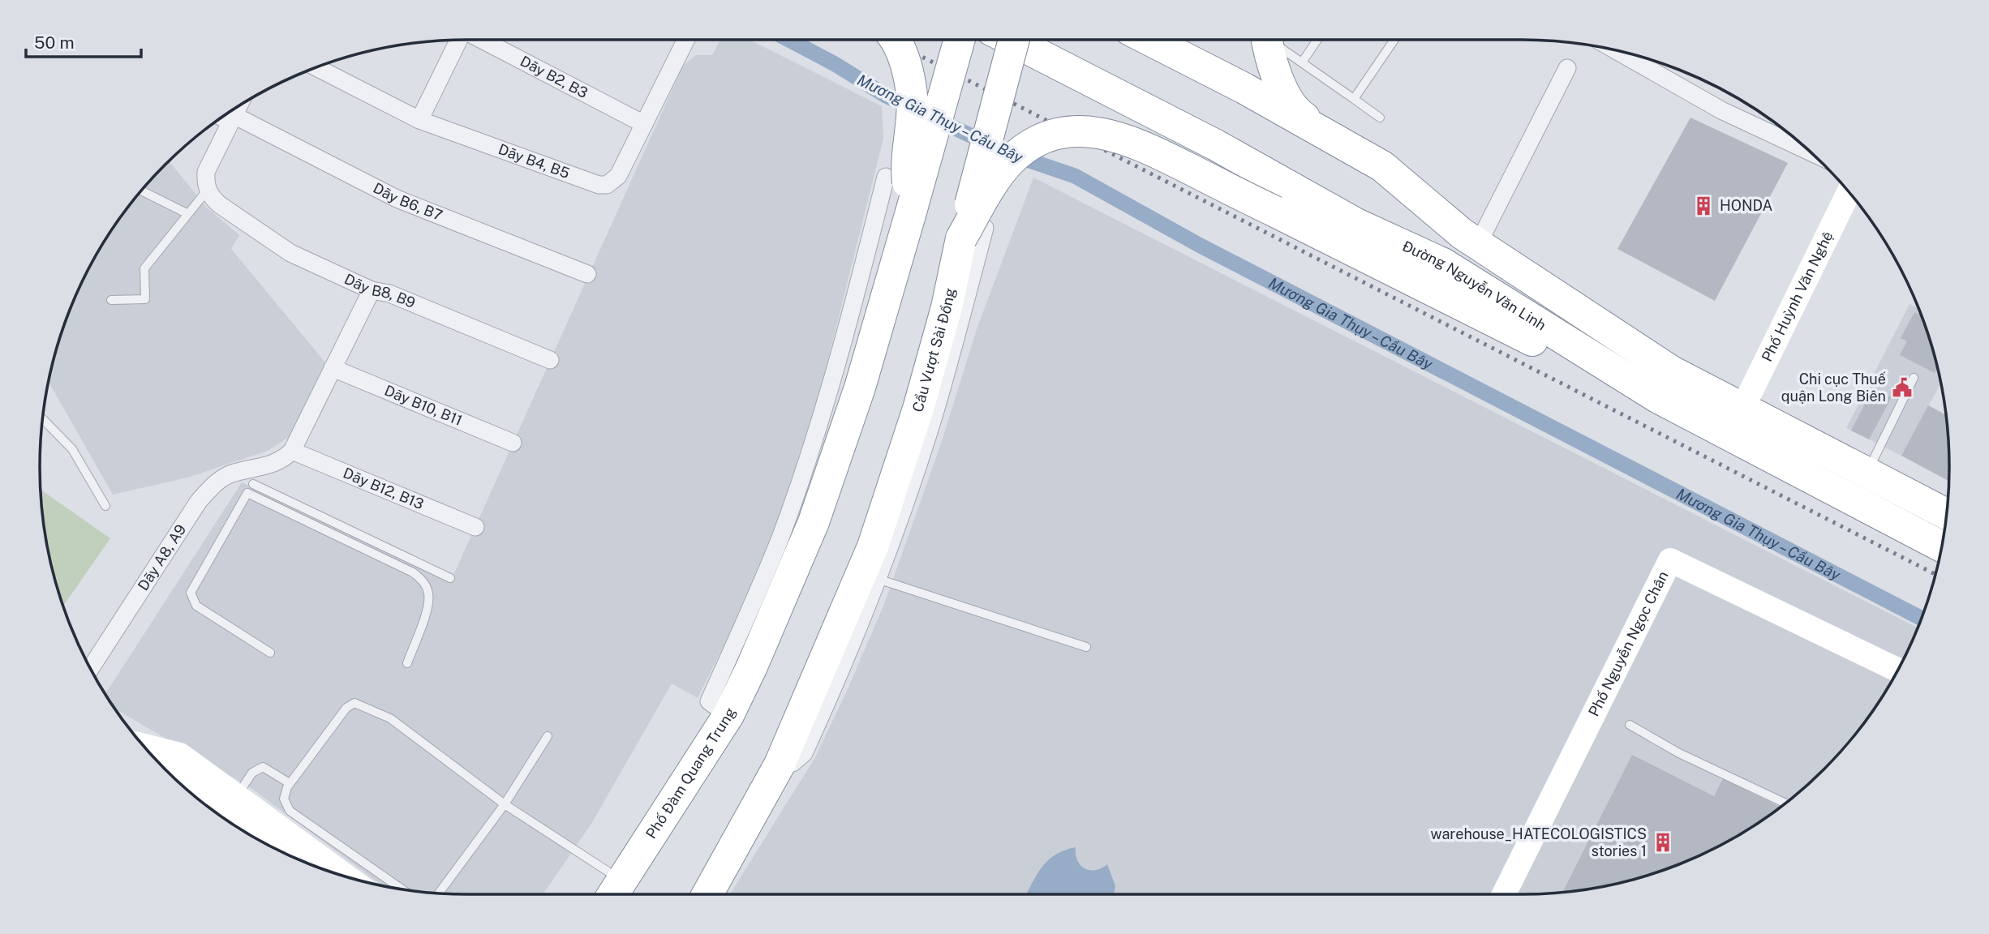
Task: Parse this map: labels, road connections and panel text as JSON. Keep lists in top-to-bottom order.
{
  "streets": {
    "highway": ["Đường Nguyễn Văn Linh", "Cầu Vượt Sài Đồng", "Phố Đàm Quang Trung"],
    "street": [
      "Dãy B2, B3",
      "Dãy B4, B5",
      "Dãy B6, B7",
      "Dãy B8, B9",
      "Phố Huỳnh Văn Nghệ",
      "Dãy B10, B11",
      "Dãy B12, B13",
      "Dãy A8, A9",
      "Phố Nguyễn Ngọc Chân"
    ]
  },
  "crossings": [
    ["Dãy B2, B3", "Dãy B4, B5"],
    ["Dãy B12, B13", "Dãy A8, A9"]
  ],
  "water": ["Mương Gia Thụy – Cầu Bây"],
  "places": {
    "building": ["HONDA", "warehouse_HATECOLOGISTICS stories 1"],
    "public building": ["Chi cục Thuế quận Long Biên"]
  },
  "scale_bar": "50 m"
}
